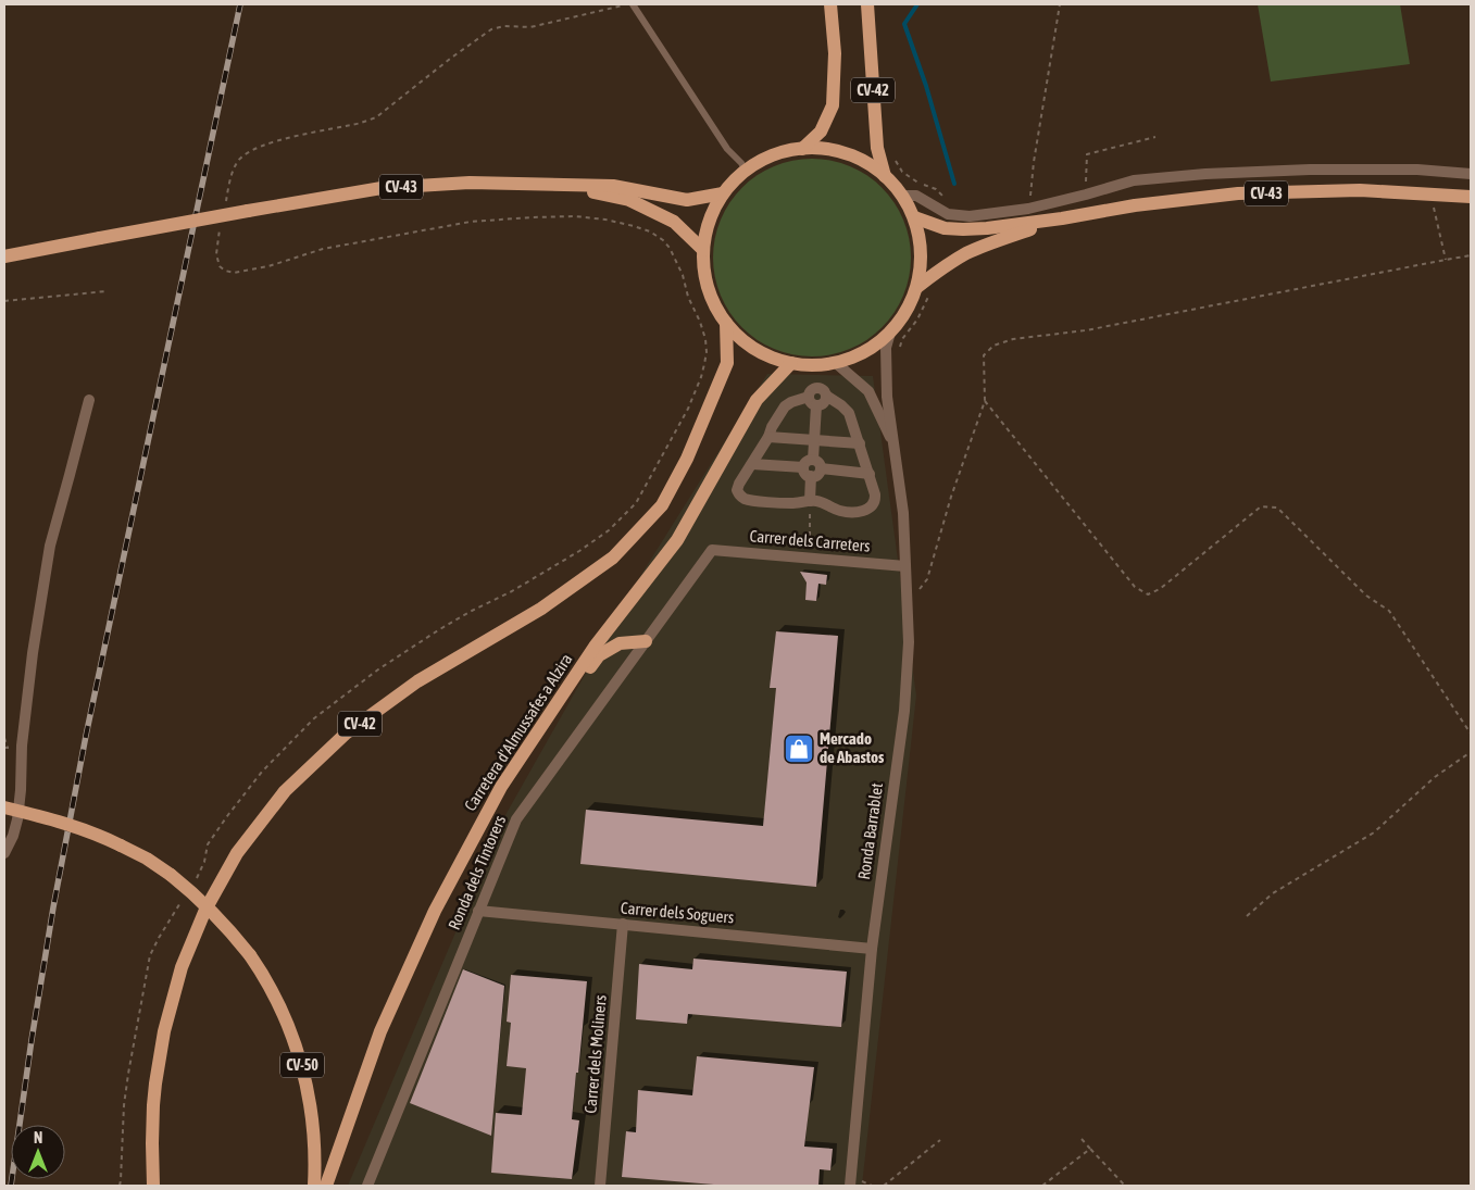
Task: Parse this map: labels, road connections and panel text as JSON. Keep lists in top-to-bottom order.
{
  "streets": {
    "main road": [
      "CV-42",
      "CV-43",
      "Carretera d'Almussafes a Alzira",
      "CV-50"
    ],
    "street": [
      "Carrer dels Carreters",
      "Ronda Barrablet",
      "Ronda dels Tintorers",
      "Carrer dels Soguers",
      "Carrer dels Moliners"
    ]
  },
  "crossings": [
    ["CV-42", "CV-43"],
    ["CV-43", "Carretera d'Almussafes a Alzira"],
    ["CV-43", "Ronda Barrablet"],
    ["Carrer dels Carreters", "Ronda Barrablet"],
    ["Carrer dels Carreters", "Ronda dels Tintorers"],
    ["Ronda Barrablet", "Carrer dels Soguers"],
    ["Ronda dels Tintorers", "Carrer dels Soguers"],
    ["Carrer dels Soguers", "Carrer dels Moliners"]
  ],
  "places": {
    "shop": ["Mercado de Abastos"]
  },
  "north": "top"
}
